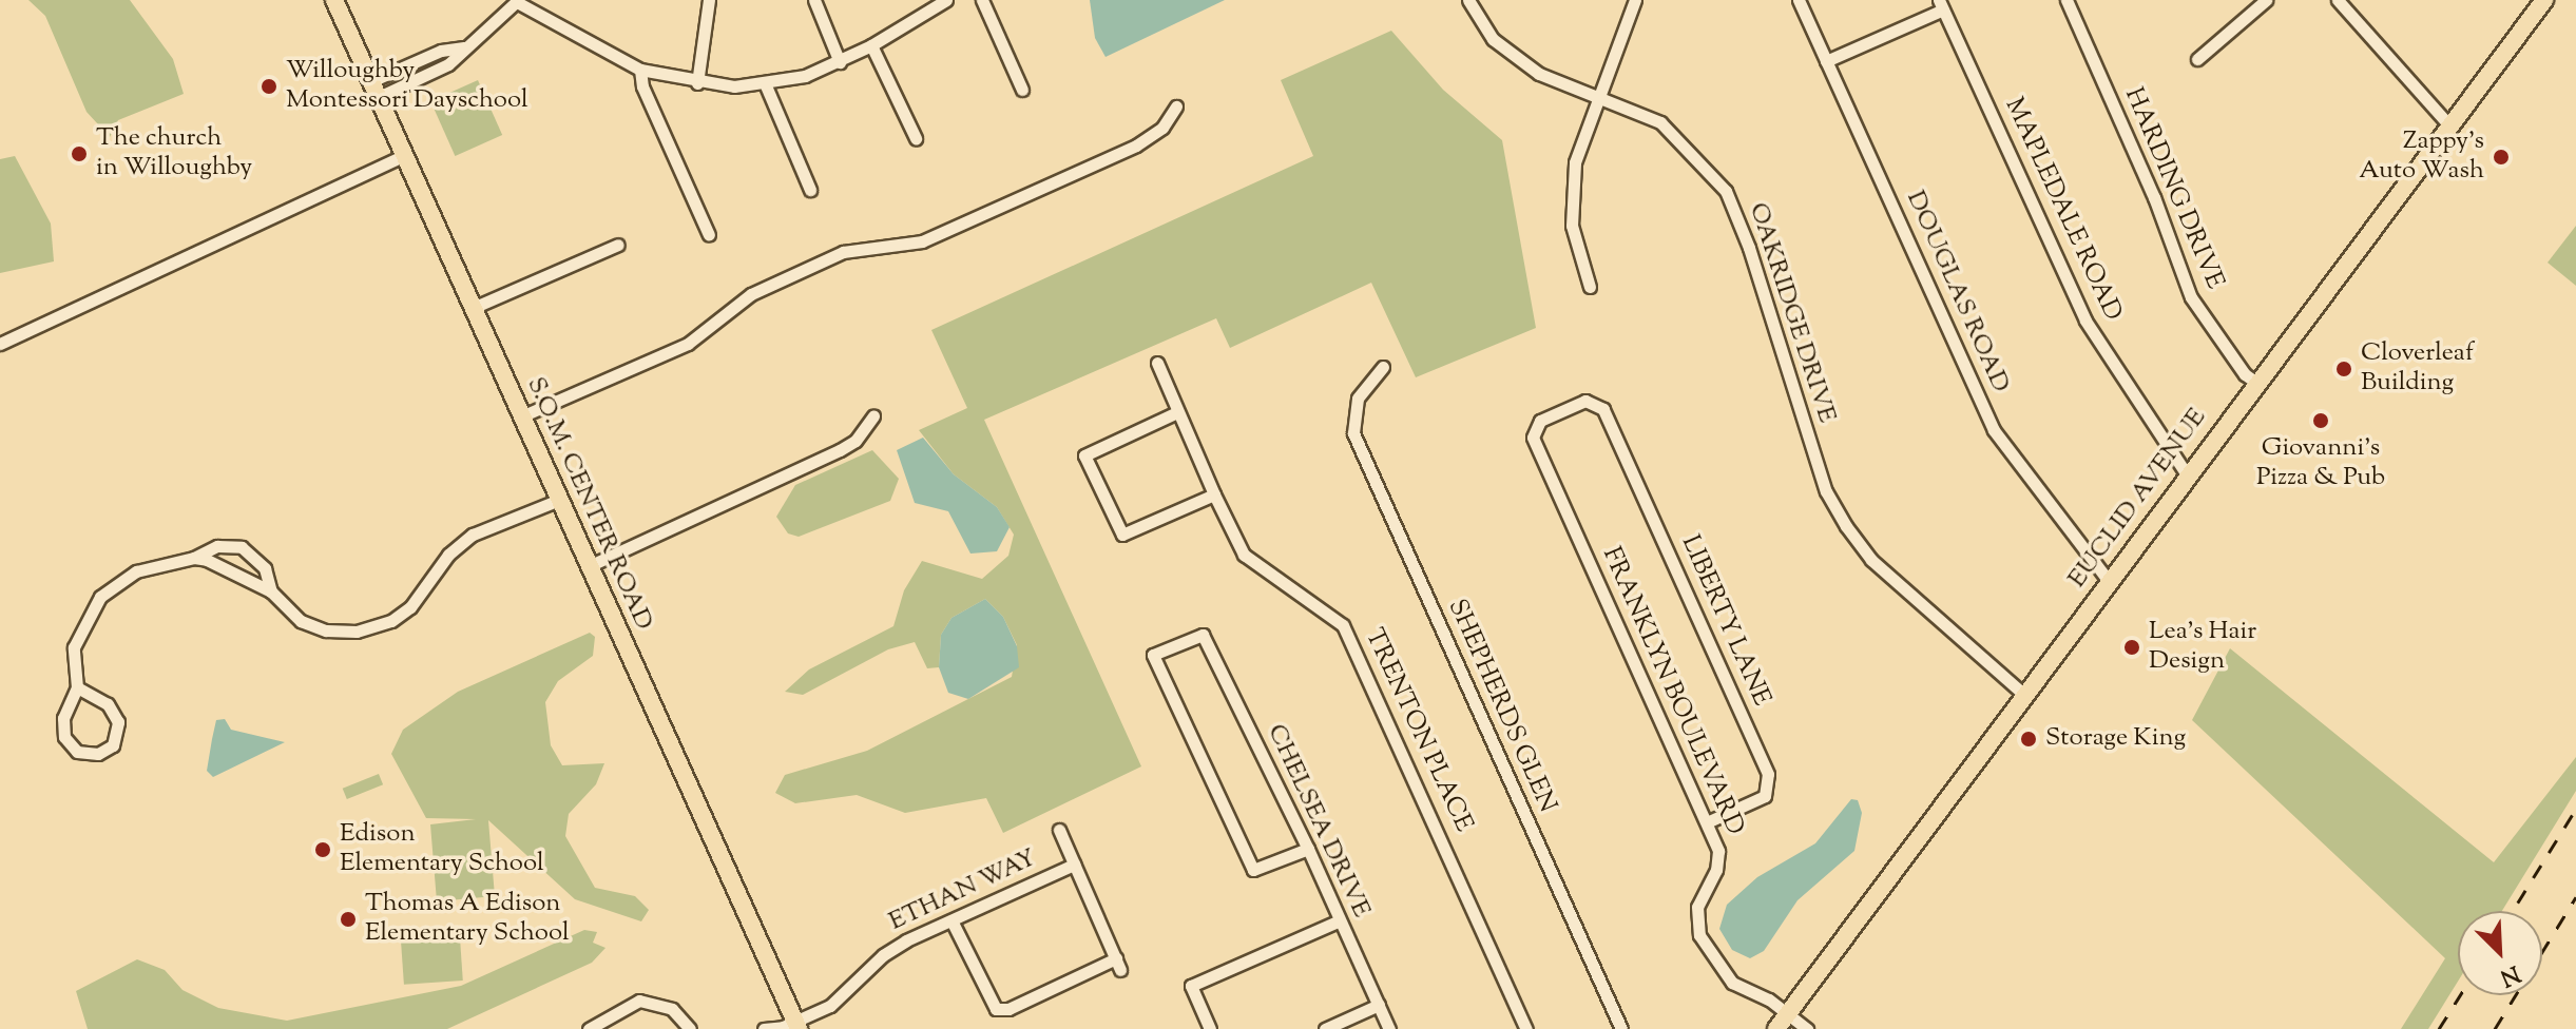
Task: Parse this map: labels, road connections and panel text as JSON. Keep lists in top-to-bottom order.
{
  "streets": {
    "main road": ["EUCLID AVENUE", "S.O.M. CENTER ROAD"],
    "street": [
      "HARDING DRIVE",
      "MAPLEDALE ROAD",
      "DOUGLAS ROAD",
      "OAKRIDGE DRIVE",
      "LIBERTY LANE",
      "FRANKLYN BOULEVARD",
      "SHEPHERDS GLEN",
      "TRENTON PLACE",
      "CHELSEA DRIVE",
      "ETHAN WAY"
    ]
  },
  "crossings": [
    ["HARDING DRIVE", "EUCLID AVENUE"],
    ["MAPLEDALE ROAD", "EUCLID AVENUE"],
    ["DOUGLAS ROAD", "EUCLID AVENUE"],
    ["OAKRIDGE DRIVE", "EUCLID AVENUE"],
    ["EUCLID AVENUE", "FRANKLYN BOULEVARD"],
    ["S.O.M. CENTER ROAD", "ETHAN WAY"],
    ["LIBERTY LANE", "FRANKLYN BOULEVARD"]
  ],
  "places": [
    "Willoughby Montessori Dayschool",
    "The church in Willoughby",
    "Zappy's Auto Wash",
    "Cloverleaf Building",
    "Giovanni's Pizza & Pub",
    "Lea's Hair Design",
    "Storage King",
    "Edison Elementary School",
    "Thomas A Edison Elementary School"
  ],
  "north": "bottom right"
}
